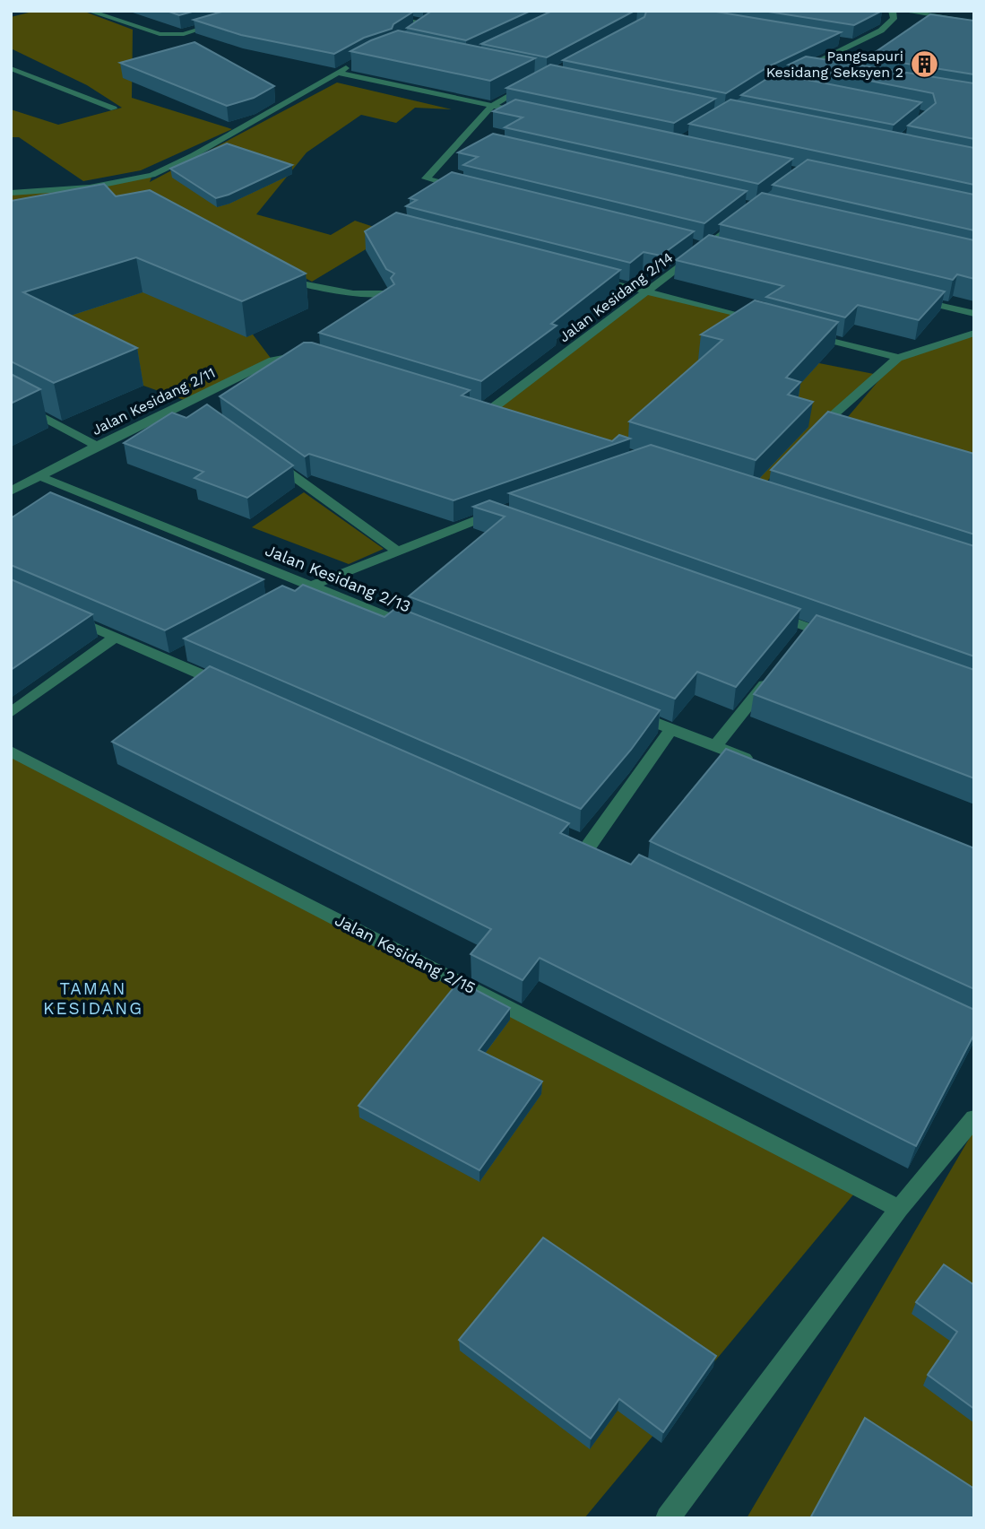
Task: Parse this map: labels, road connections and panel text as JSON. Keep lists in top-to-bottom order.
{
  "streets": {
    "street": [
      "Jalan Kesidang 2/14",
      "Jalan Kesidang 2/11",
      "Jalan Kesidang 2/13",
      "Jalan Kesidang 2/15"
    ]
  },
  "crossings": [
    ["Jalan Kesidang 2/11", "Jalan Kesidang 2/13"]
  ],
  "districts": ["TAMAN KESIDANG"],
  "places": {
    "building": ["Pangsapuri Kesidang Seksyen 2"]
  }
}
